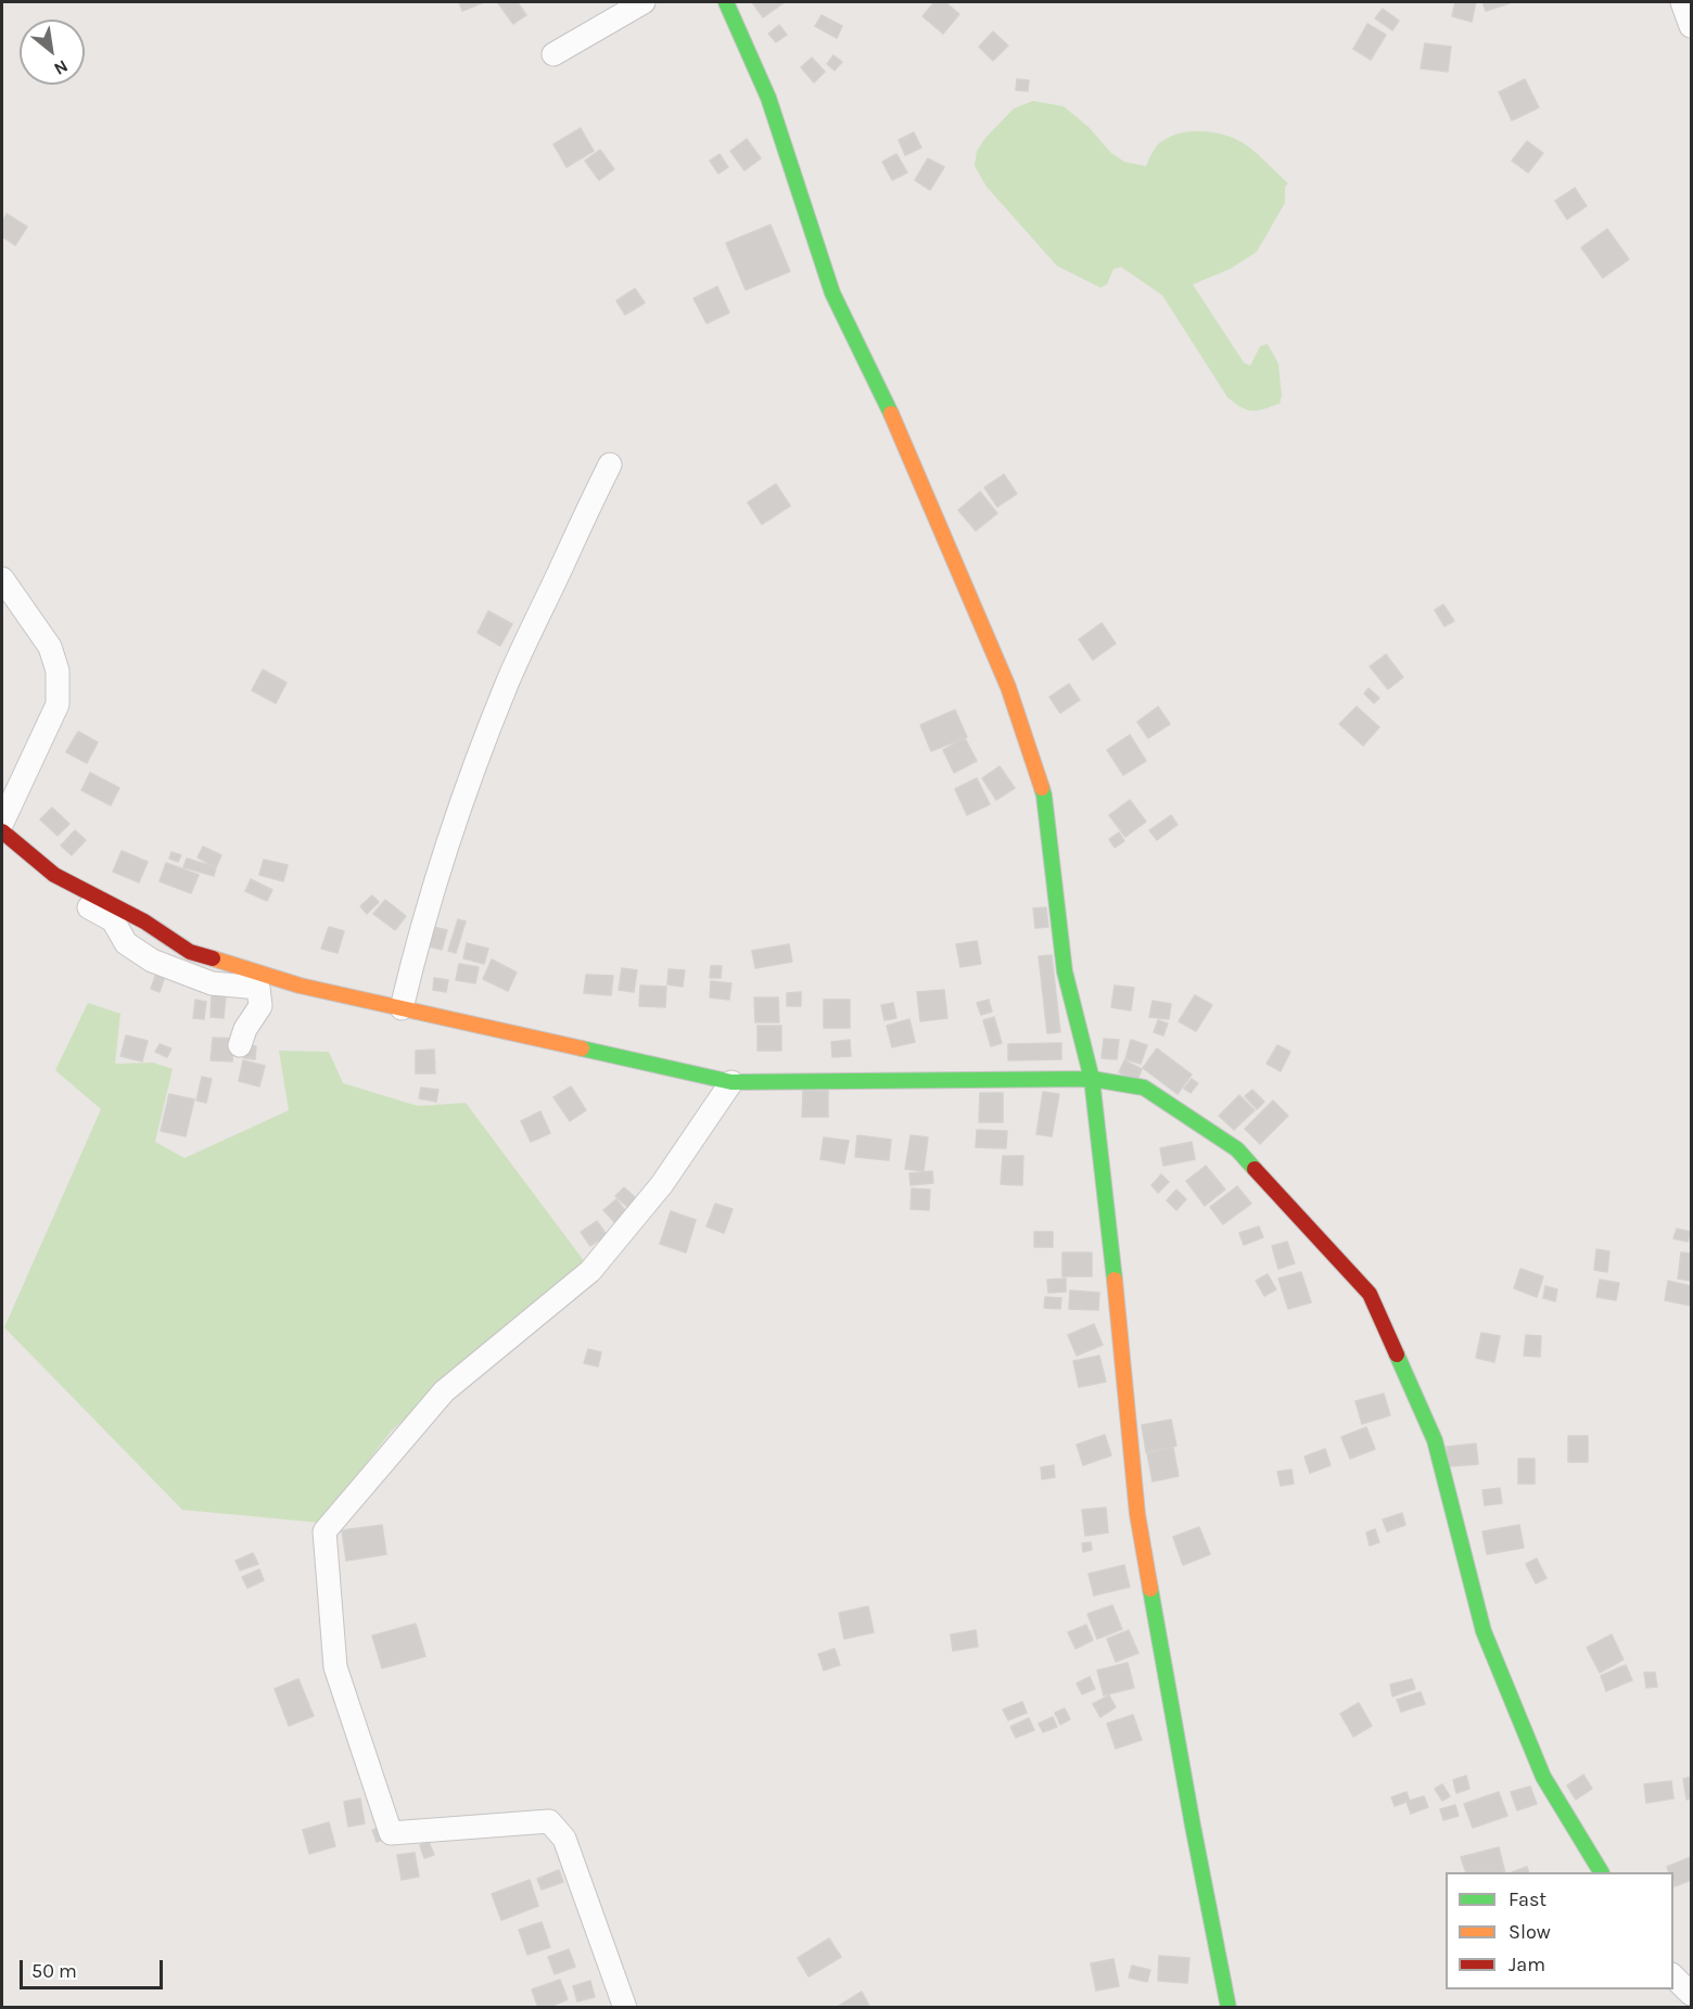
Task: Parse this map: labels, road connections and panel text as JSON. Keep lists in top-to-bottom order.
{
  "legend": ["Fast", "Slow", "Jam"],
  "scale_bar": "50 m",
  "north": "bottom right"
}
